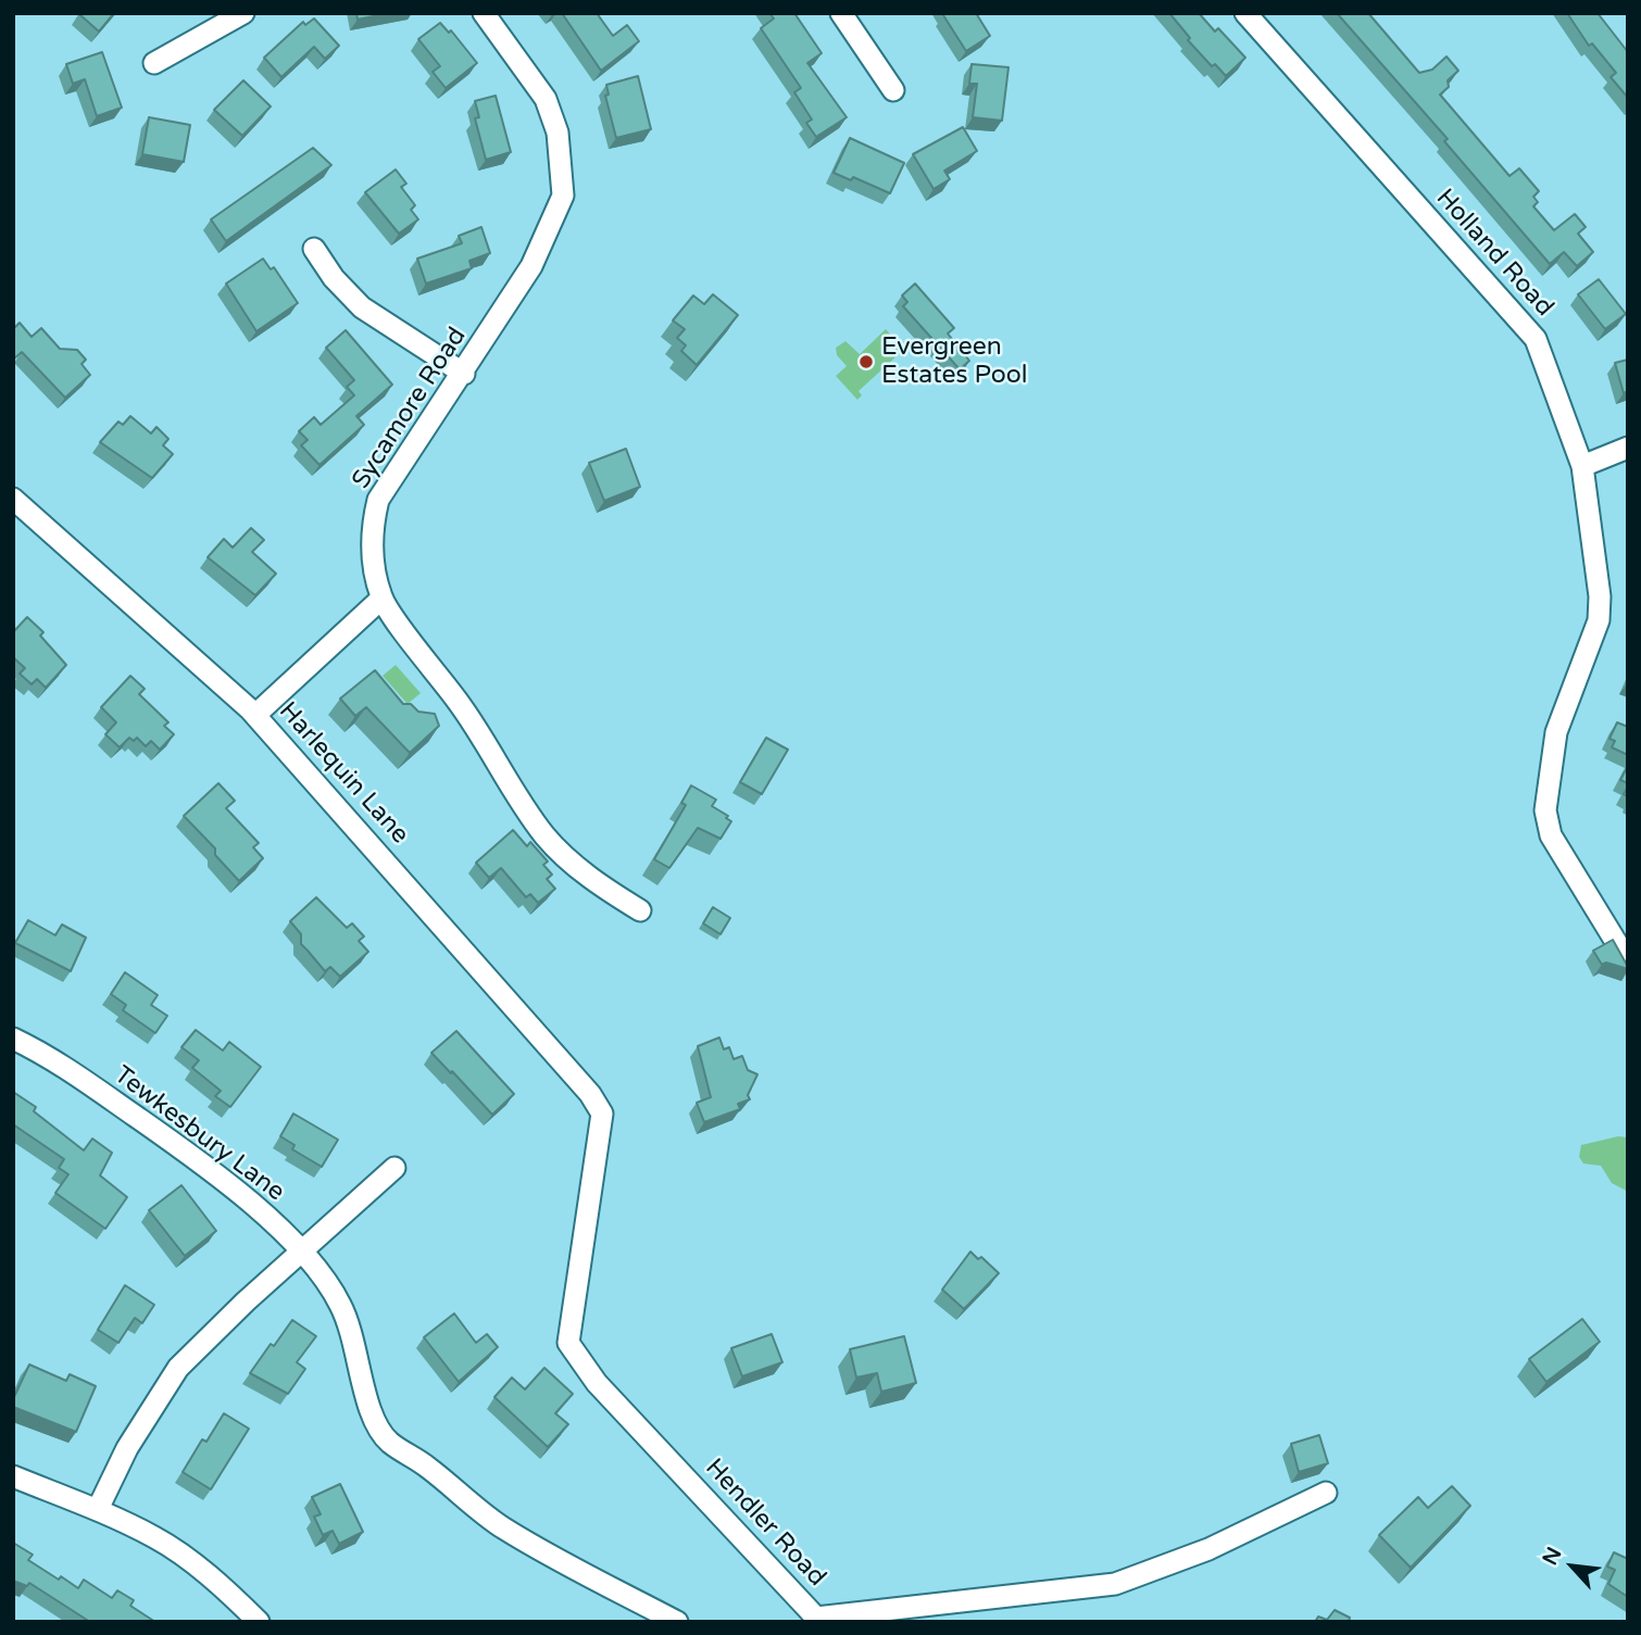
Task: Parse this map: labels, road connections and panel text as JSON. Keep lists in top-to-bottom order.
{
  "streets": {
    "street": [
      "Holland Road",
      "Sycamore Road",
      "Harlequin Lane",
      "Tewkesbury Lane",
      "Hendler Road"
    ]
  },
  "crossings": [
    ["Harlequin Lane", "Hendler Road"]
  ],
  "places": ["Evergreen Estates Pool"],
  "north": "top left"
}
